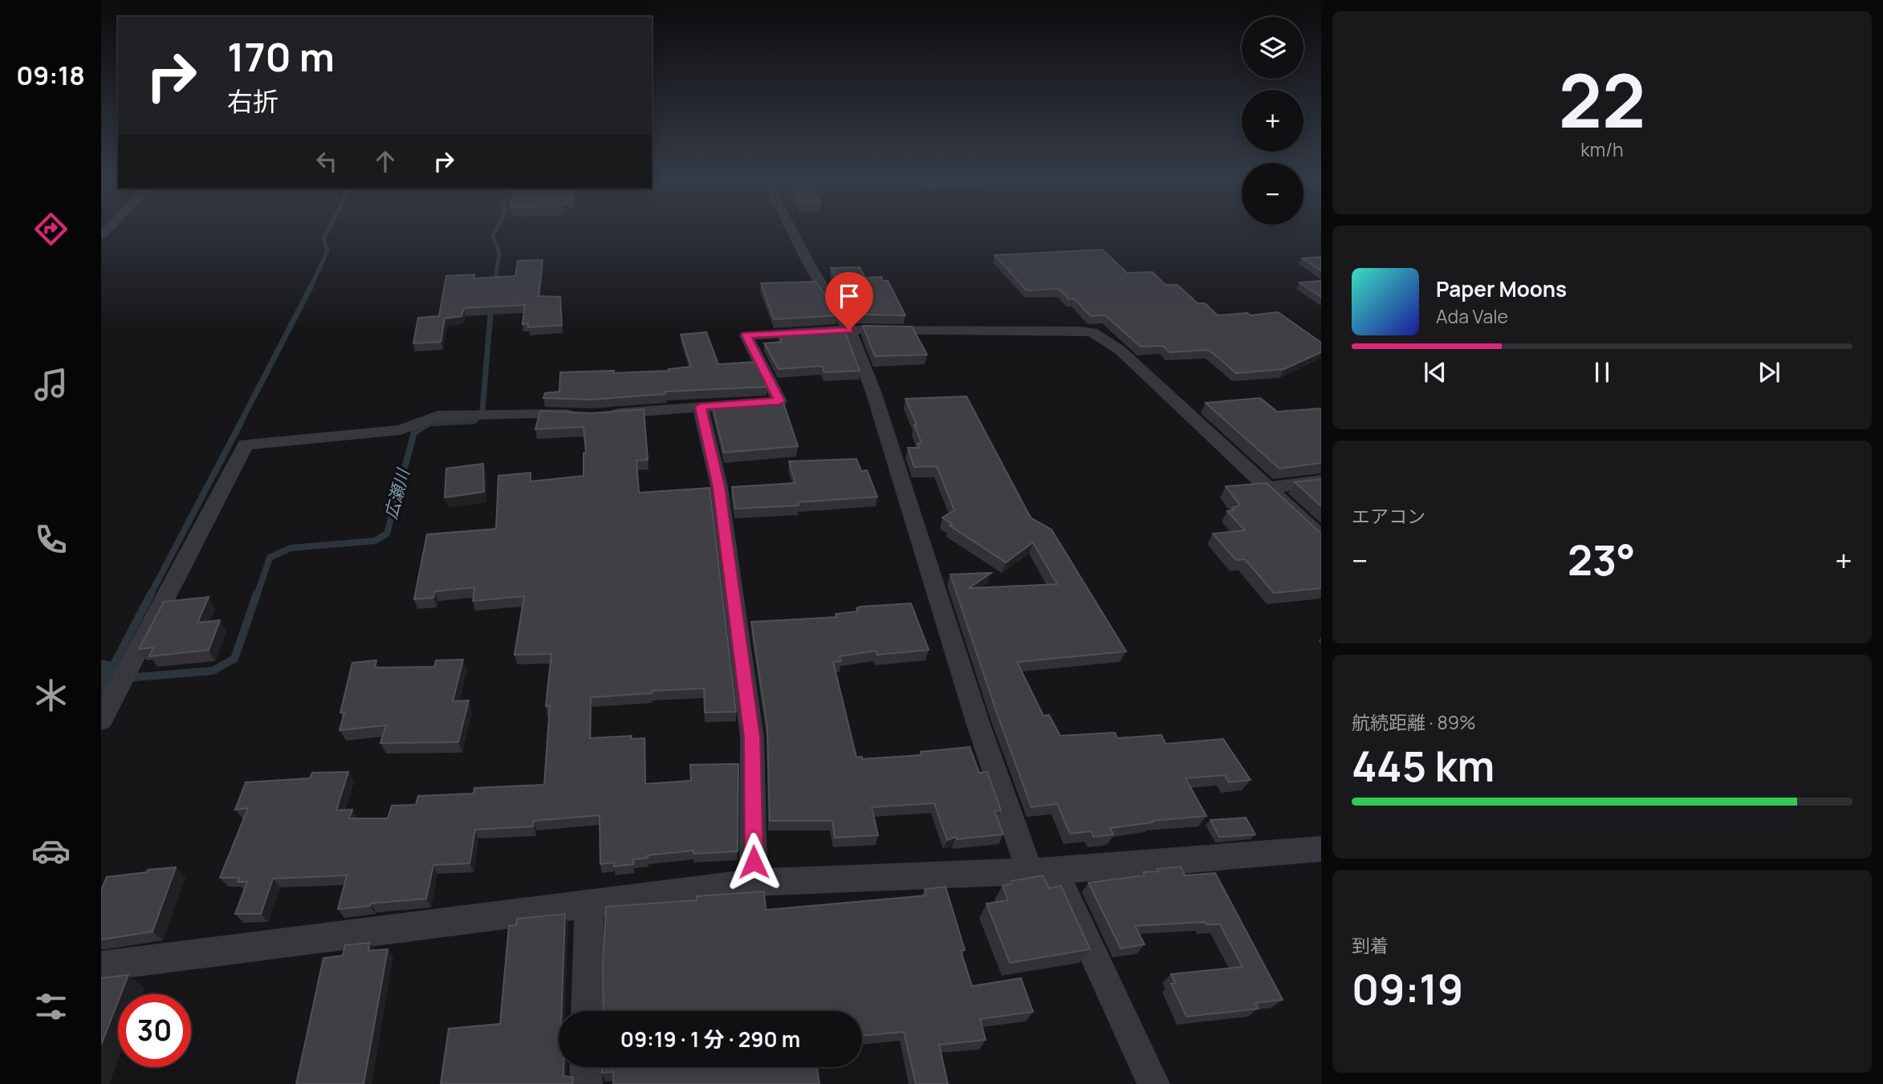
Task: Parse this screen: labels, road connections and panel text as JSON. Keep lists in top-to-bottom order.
{
  "water": ["広瀬川"],
  "page": {
    "tabs": "09:18",
    "tile": [
      ["22", "km/h"],
      "エアコン",
      ["航続距離 · 89%", "445 km"],
      ["到着", "09:19"]
    ],
    "map_buttons": ["+", "−"],
    "turn": ["170 m", "右折"],
    "song": ["Paper Moons", "Ada Vale"],
    "heat": ["−", "23°", "+"],
    "limit": "30",
    "trip": "09:19 · 1 分 · 290 m"
  }
}
